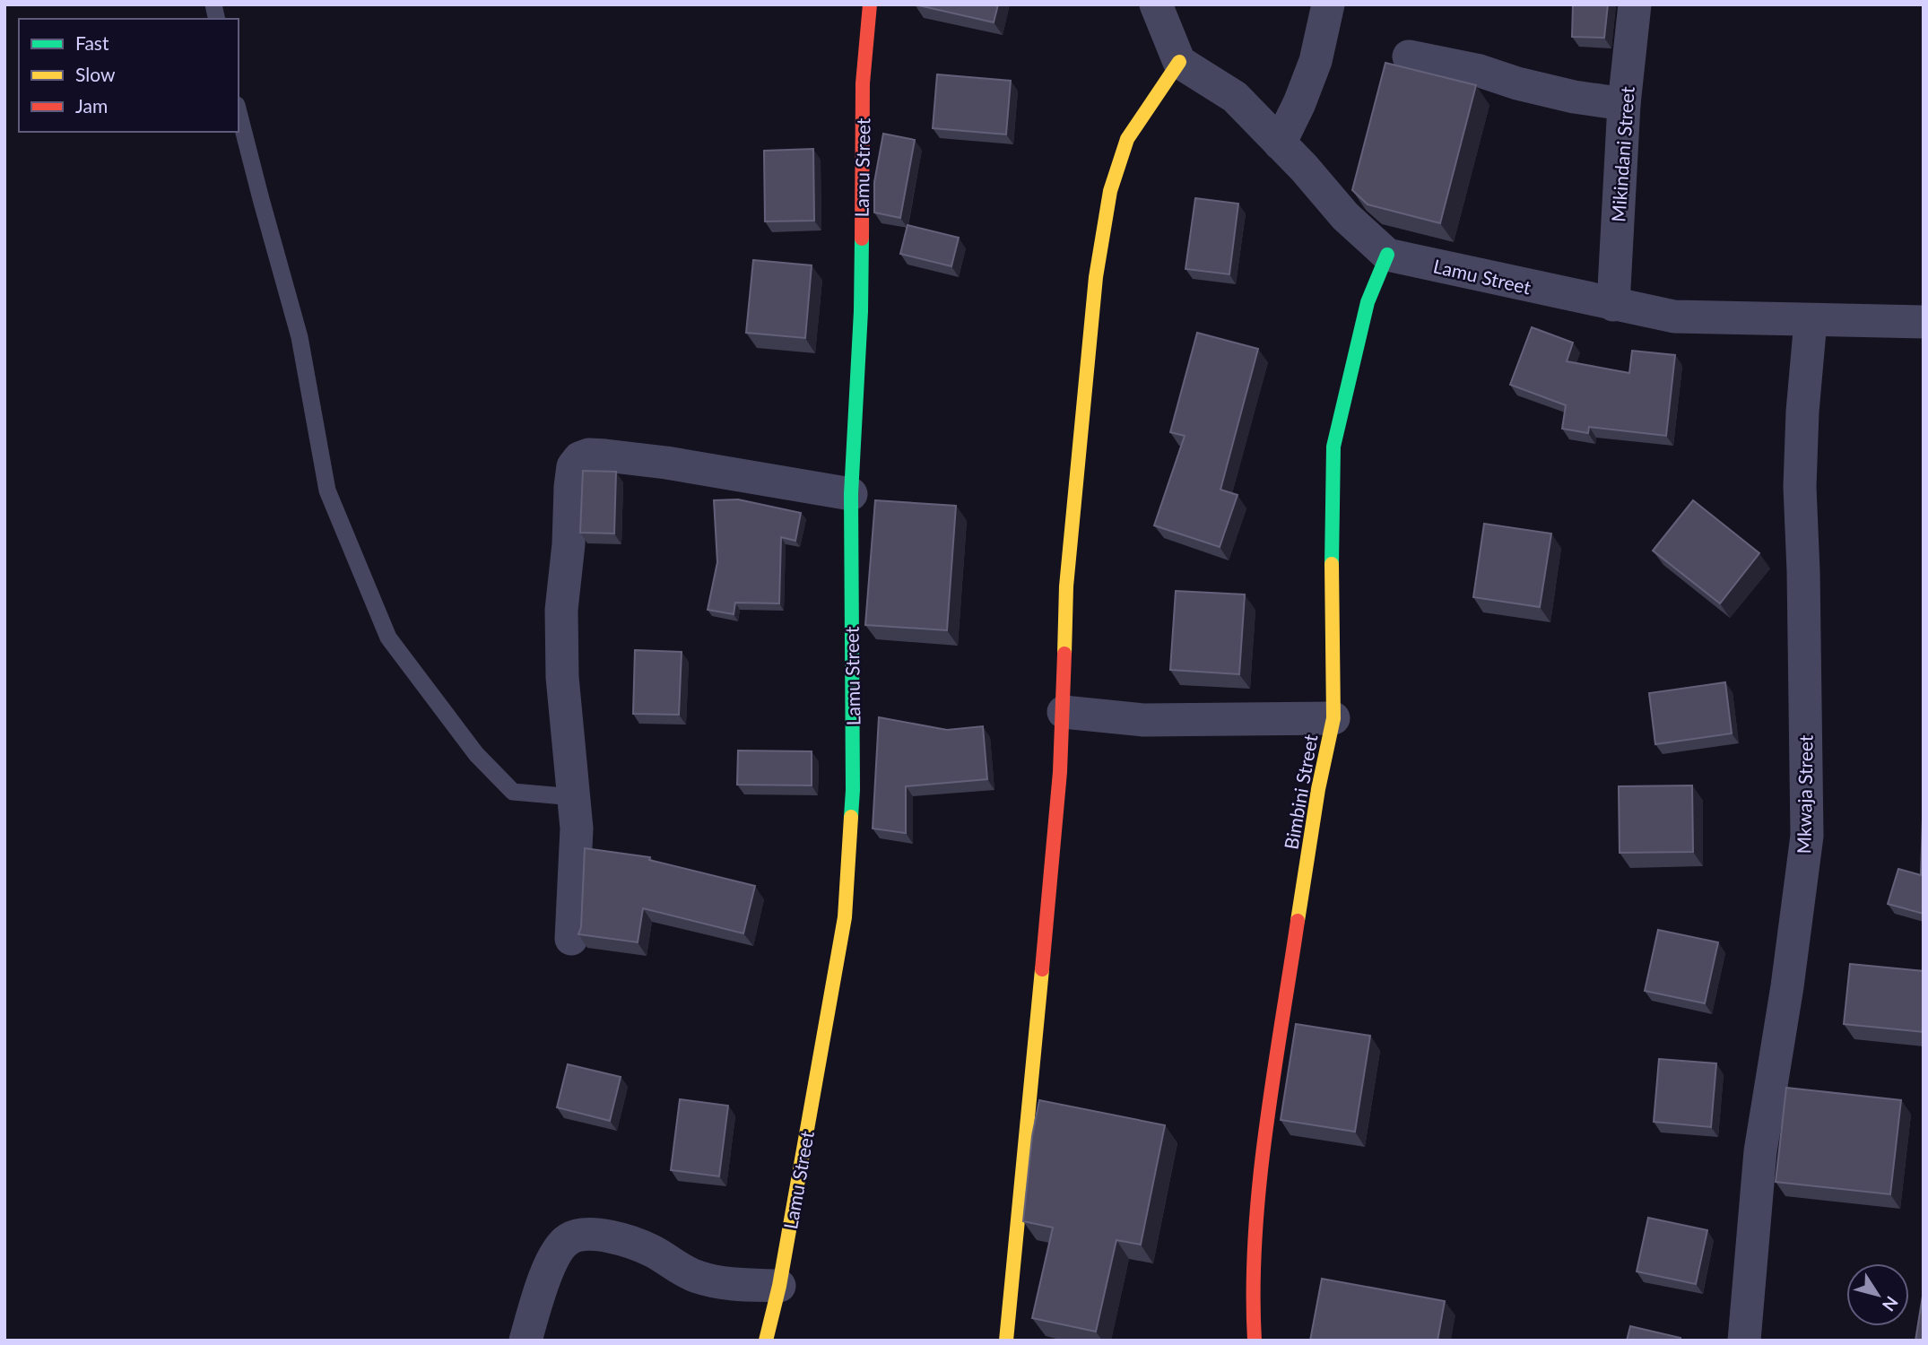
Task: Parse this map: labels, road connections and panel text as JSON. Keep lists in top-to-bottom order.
{
  "streets": {
    "street": [
      "Mikindani Street",
      "Lamu Street",
      "Bimbini Street",
      "Mkwaja Street"
    ]
  },
  "crossings": [
    ["Mikindani Street", "Lamu Street"],
    ["Lamu Street", "Bimbini Street"],
    ["Lamu Street", "Mkwaja Street"]
  ],
  "legend": ["Fast", "Slow", "Jam"],
  "north": "bottom right"
}
